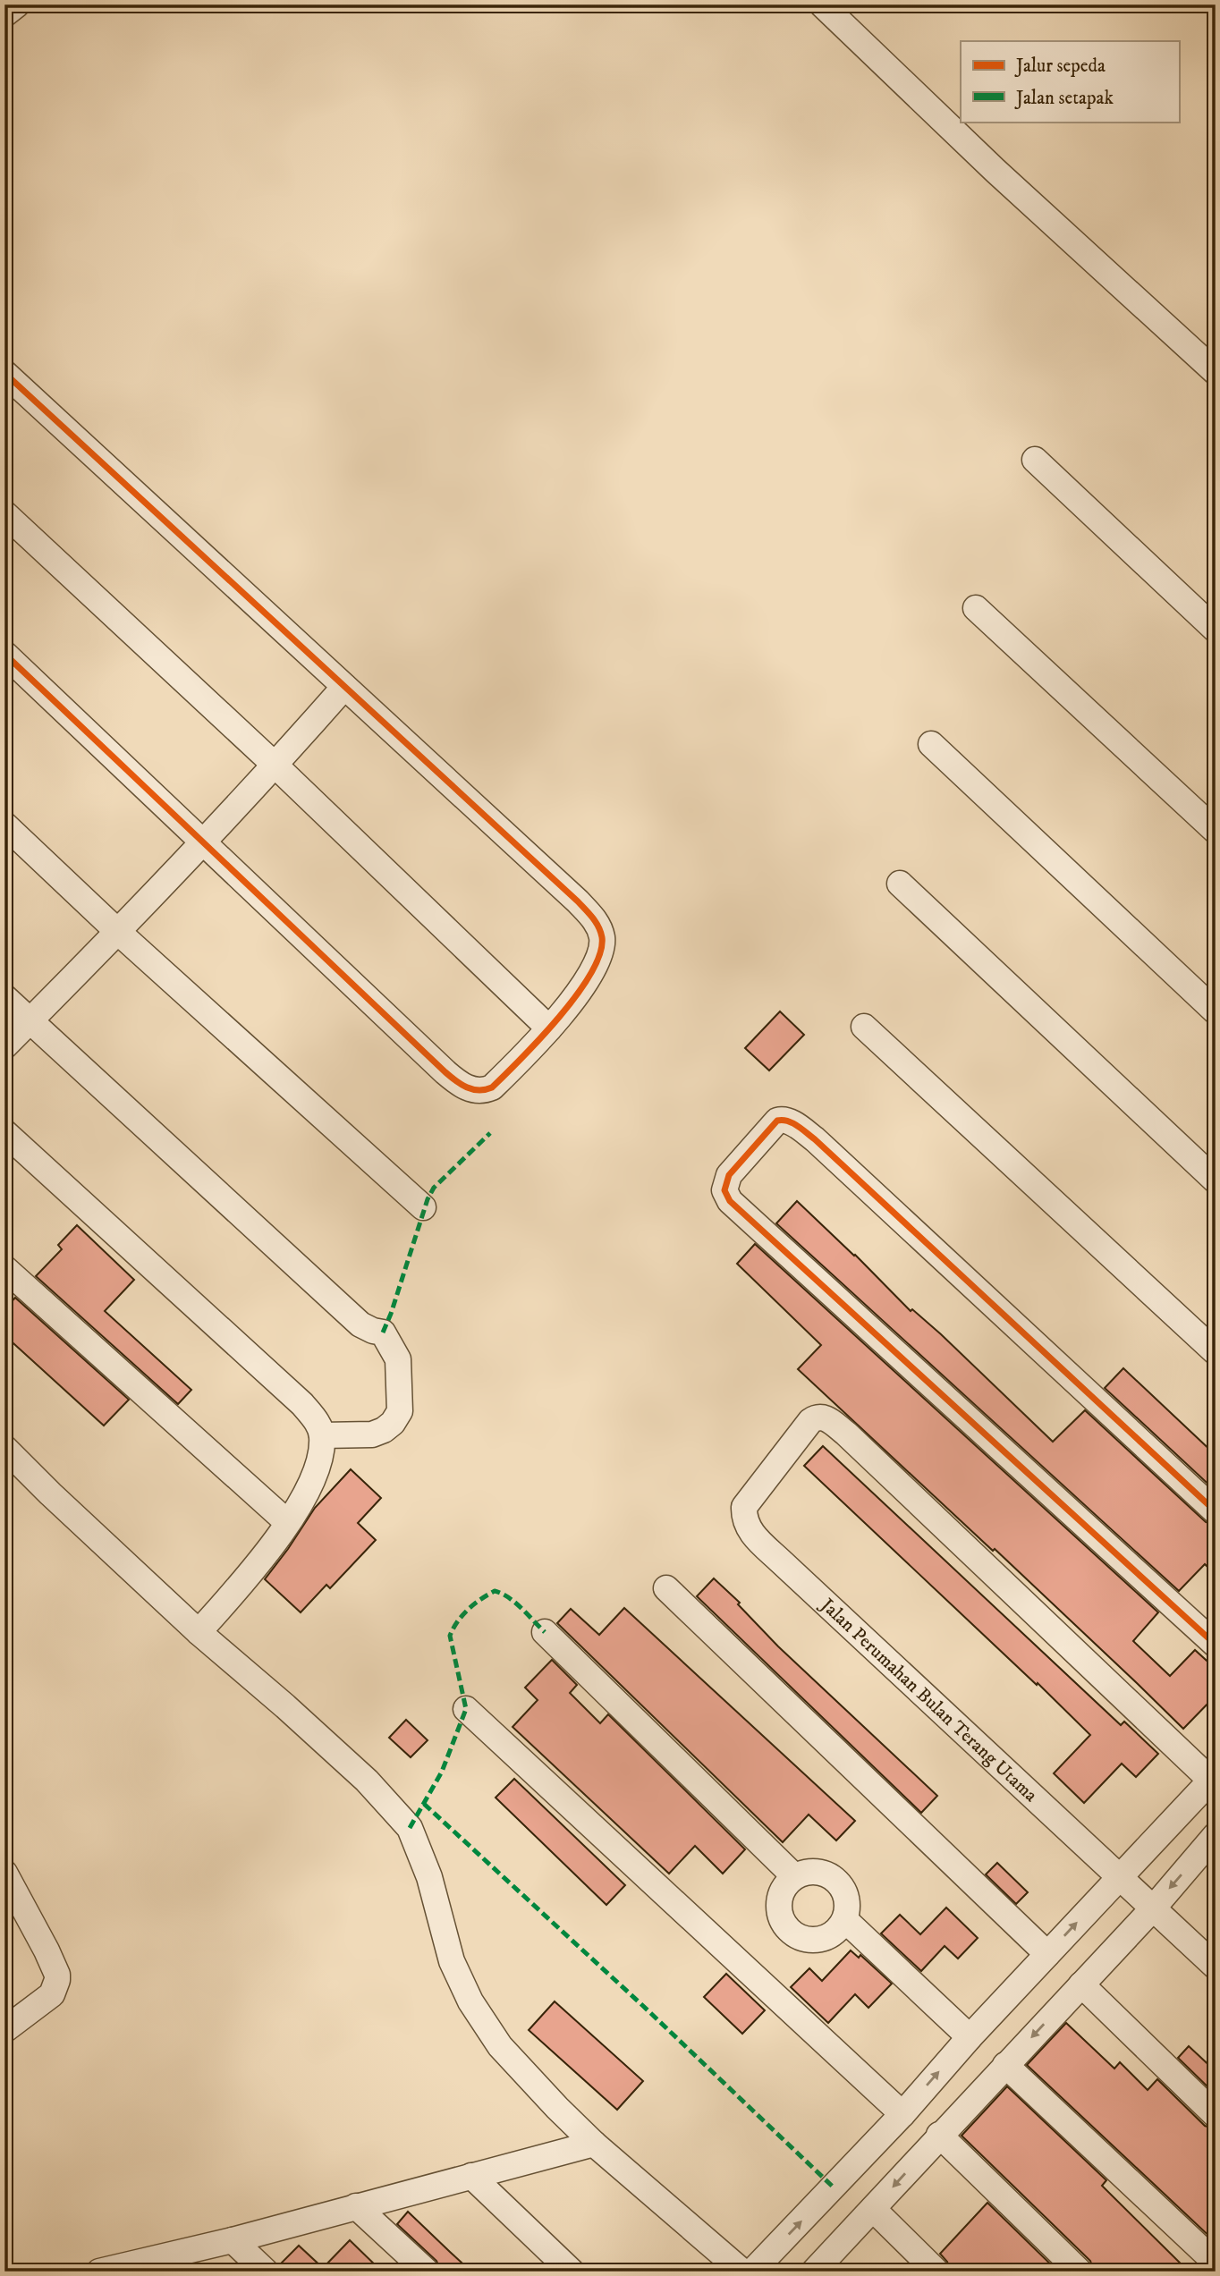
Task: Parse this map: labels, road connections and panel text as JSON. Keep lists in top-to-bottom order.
{
  "streets": {
    "street": ["Jalan Perumahan Bulan Terang Utama"]
  },
  "legend": ["Jalur sepeda", "Jalan setapak"]
}
